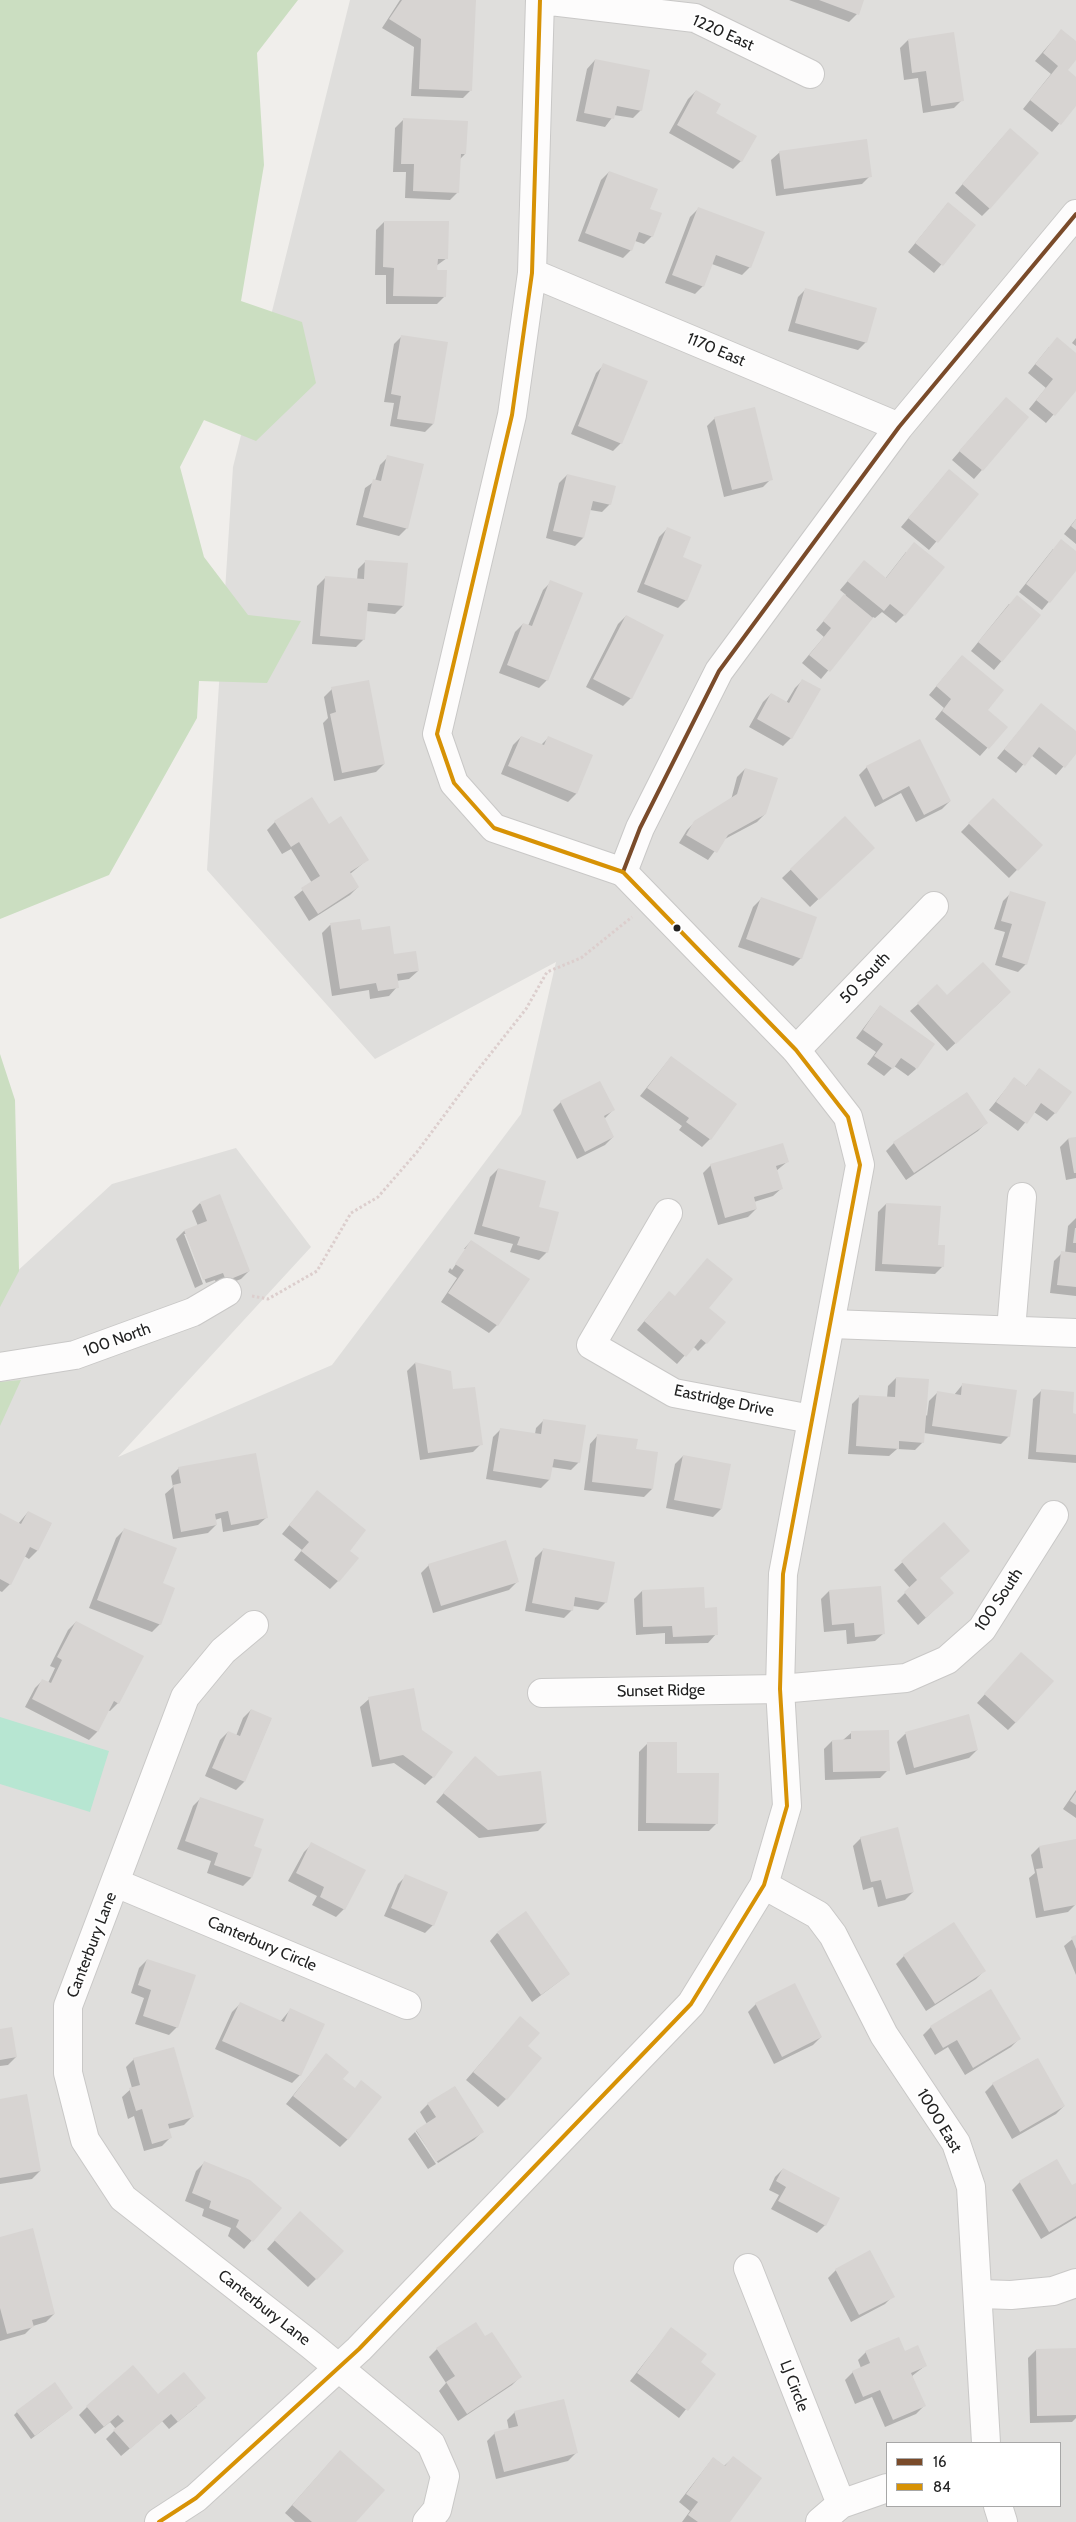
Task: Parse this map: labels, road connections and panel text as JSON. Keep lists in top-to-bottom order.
{
  "streets": {
    "street": [
      "1220 East",
      "1170 East",
      "50 South",
      "100 North",
      "Eastridge Drive",
      "100 South",
      "Sunset Ridge",
      "Canterbury Circle",
      "Canterbury Lane",
      "1000 East",
      "LJ Circle"
    ]
  },
  "crossings": [
    ["100 South", "Sunset Ridge"],
    ["Canterbury Circle", "Canterbury Lane"]
  ],
  "lines": ["transit line 84", "transit line 16"],
  "legend": ["16", "84"]
}
